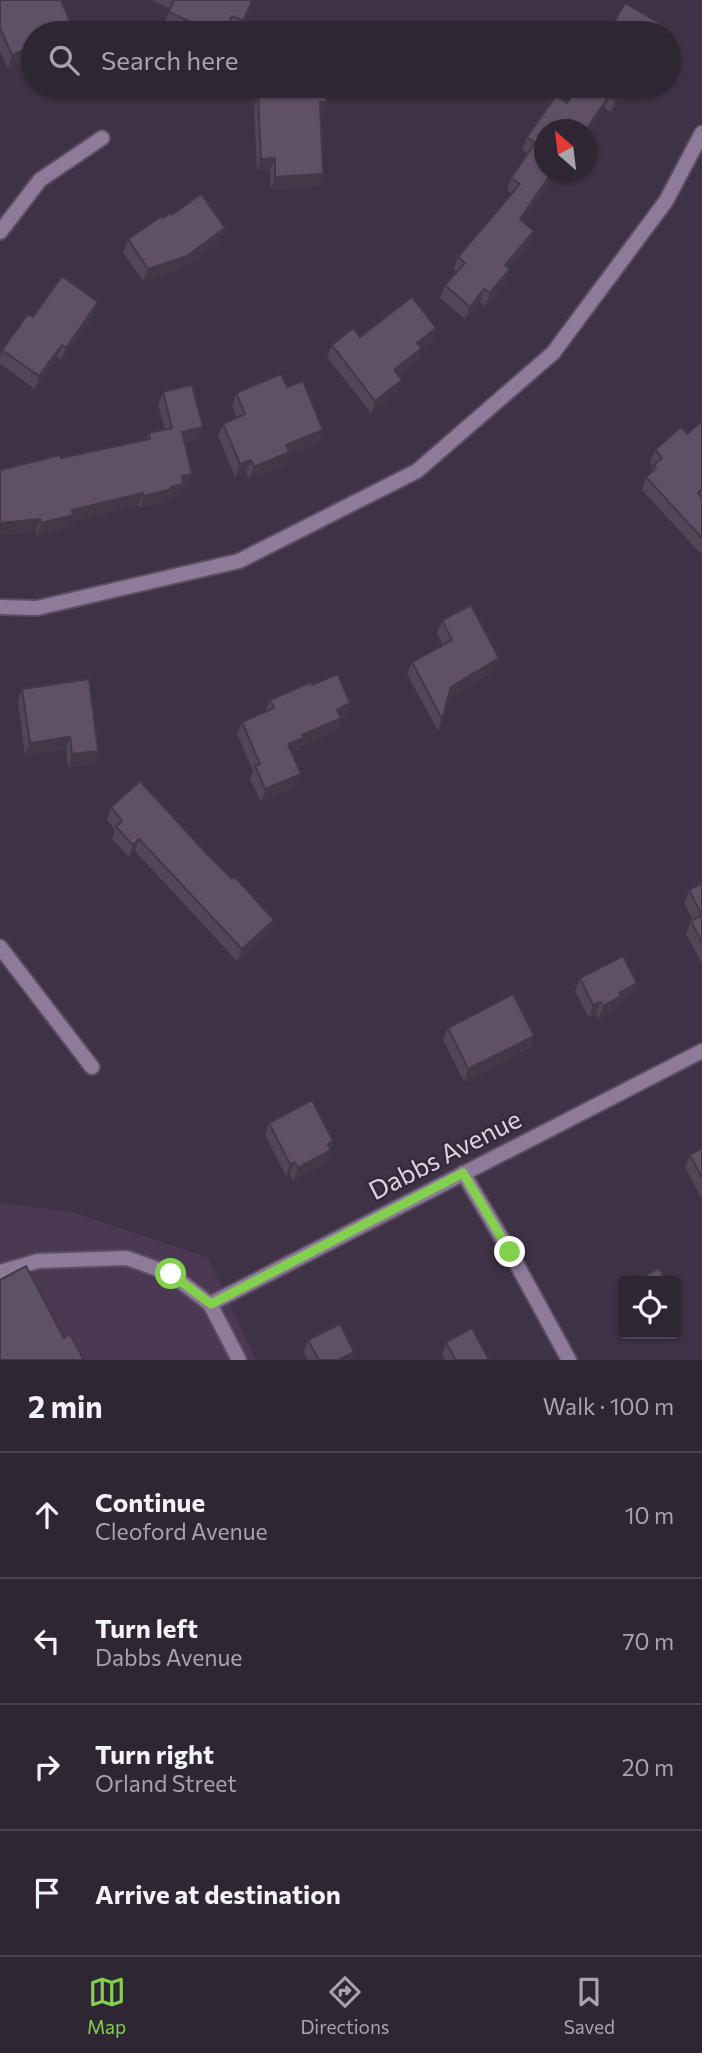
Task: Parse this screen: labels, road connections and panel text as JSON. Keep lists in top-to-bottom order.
{
  "streets": {
    "street": ["Dabbs Avenue"]
  },
  "north": "top left",
  "page": {
    "search": "Search here",
    "heading": ["2 min", "Walk · 100 m"],
    "list": [
      ["Continue", "Cleoford Avenue", "10 m"],
      ["Turn left", "Dabbs Avenue", "70 m"],
      ["Turn right", "Orland Street", "20 m"],
      "Arrive at destination"
    ],
    "nav": ["Map", "Directions", "Saved"]
  }
}
